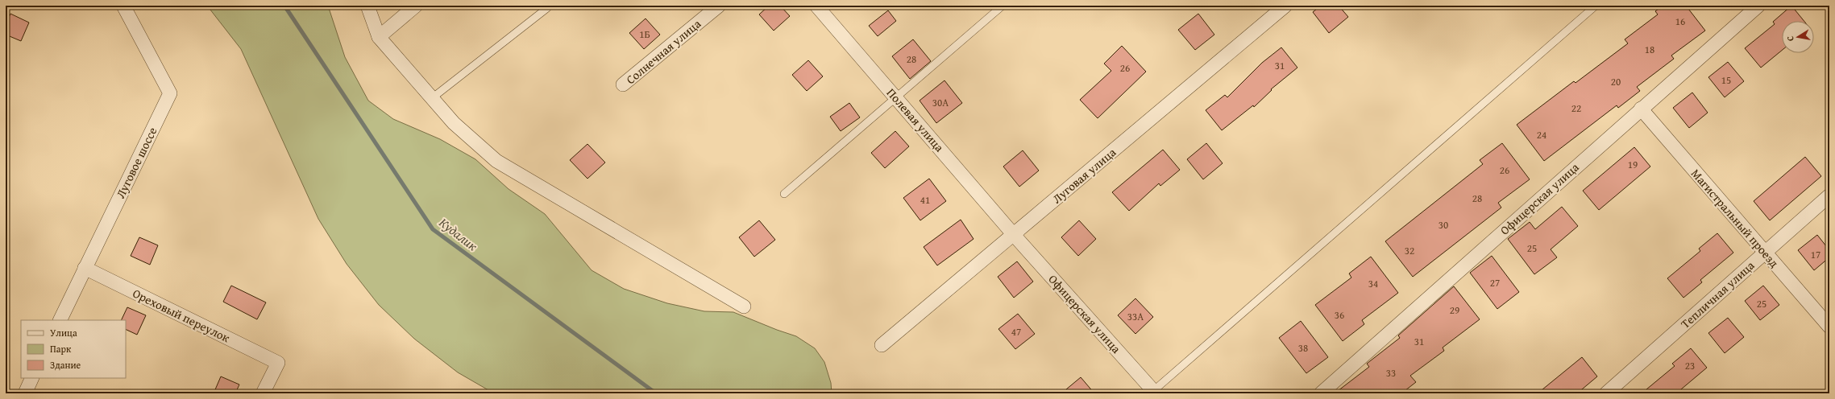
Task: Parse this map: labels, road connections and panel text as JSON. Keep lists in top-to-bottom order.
{
  "streets": {
    "street": [
      "Солнечная улица",
      "Полевая улица",
      "Луговое шоссе",
      "Луговая улица",
      "Офицерская улица",
      "Магистральный проезд",
      "Тепличная улица",
      "Ореховый переулок"
    ]
  },
  "crossings": [
    ["Полевая улица", "Луговая улица"],
    ["Полевая улица", "Офицерская улица"],
    ["Луговое шоссе", "Ореховый переулок"],
    ["Луговая улица", "Офицерская улица"],
    ["Офицерская улица", "Магистральный проезд"],
    ["Магистральный проезд", "Тепличная улица"]
  ],
  "water": ["Кудалик"],
  "house_numbers": [
    "16",
    "1Б",
    "18",
    "28",
    "31",
    "26",
    "15",
    "20",
    "30А",
    "22",
    "24",
    "19",
    "26",
    "28",
    "41",
    "30",
    "25",
    "32",
    "17",
    "27",
    "34",
    "25",
    "29",
    "36",
    "33А",
    "47",
    "31",
    "38",
    "23",
    "33"
  ],
  "legend": ["Улица", "Парк", "Здание"],
  "north": "left"
}
